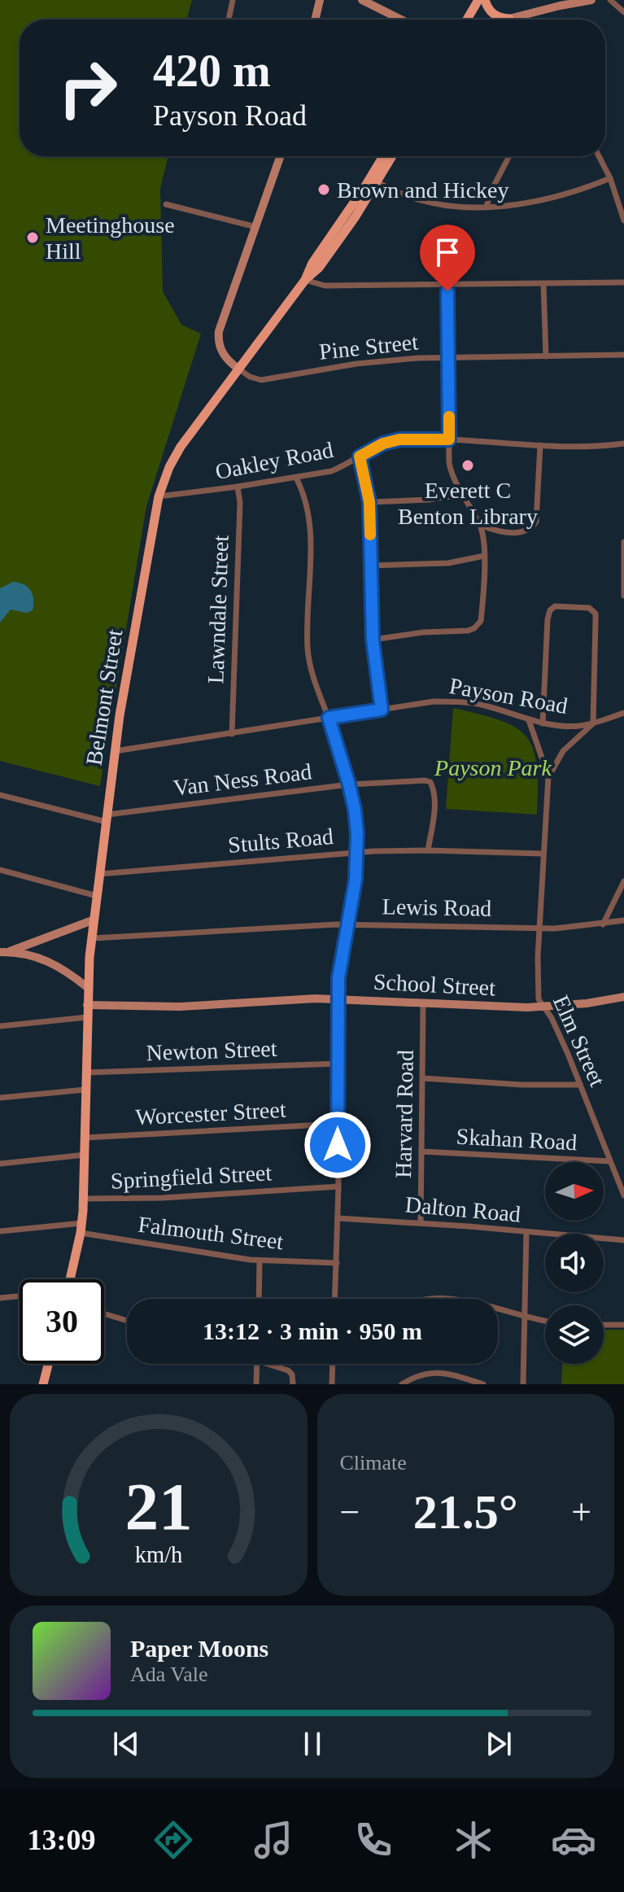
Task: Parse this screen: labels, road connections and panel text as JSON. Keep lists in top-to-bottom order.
{
  "streets": {
    "main road": ["Belmont Street"],
    "street": [
      "Pine Street",
      "Oakley Road",
      "Lawndale Street",
      "Payson Road",
      "Van Ness Road",
      "Stults Road",
      "Lewis Road",
      "School Street",
      "Elm Street",
      "Newton Street",
      "Worcester Street",
      "Harvard Road",
      "Skahan Road",
      "Springfield Street",
      "Dalton Road",
      "Falmouth Street"
    ]
  },
  "crossings": [
    ["Pine Street", "Belmont Street"],
    ["Oakley Road", "Lawndale Street"],
    ["Oakley Road", "Belmont Street"],
    ["Lawndale Street", "Payson Road"],
    ["Payson Road", "Belmont Street"],
    ["Payson Road", "Elm Street"],
    ["Belmont Street", "Van Ness Road"],
    ["Belmont Street", "Stults Road"],
    ["Belmont Street", "Lewis Road"],
    ["Belmont Street", "School Street"],
    ["Belmont Street", "Newton Street"],
    ["Belmont Street", "Worcester Street"],
    ["Belmont Street", "Springfield Street"],
    ["Belmont Street", "Falmouth Street"],
    ["Van Ness Road", "Stults Road"],
    ["Stults Road", "Elm Street"],
    ["Lewis Road", "Elm Street"],
    ["School Street", "Elm Street"],
    ["School Street", "Harvard Road"],
    ["Elm Street", "Skahan Road"],
    ["Harvard Road", "Skahan Road"],
    ["Harvard Road", "Dalton Road"]
  ],
  "parks": ["Payson Park"],
  "places": ["Brown and Hickey", "Meetinghouse Hill", "Everett C Benton Library"],
  "north": "right",
  "page": {
    "turn": ["420 m", "Payson Road"],
    "limit": "30",
    "trip": "13:12 · 3 min · 950 m",
    "tile": "Climate",
    "heat": ["−", "21.5°", "+"],
    "song": ["Paper Moons", "Ada Vale"],
    "tabs": "13:09",
    "gauge": ["21", "km/h"]
  }
}
